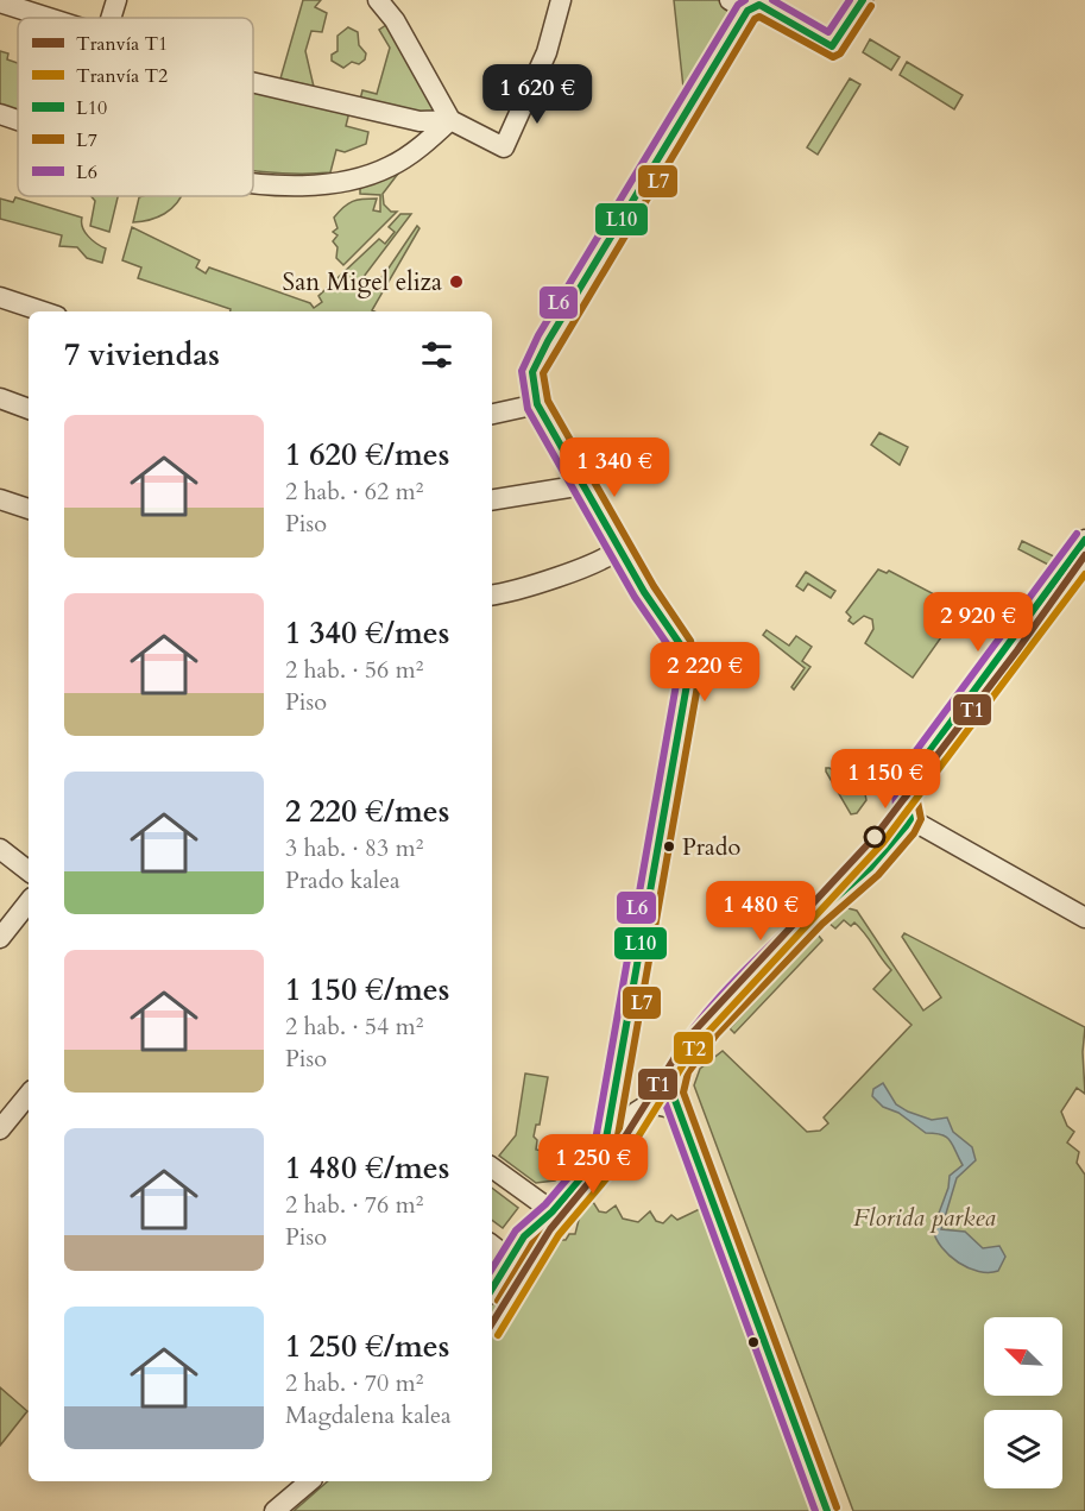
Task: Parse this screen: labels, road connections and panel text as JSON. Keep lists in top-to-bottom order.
{
  "parks": ["Florida parkea"],
  "places": ["San Migel eliza", "Prado"],
  "lines": [
    "transit line L10",
    "transit line L6",
    "transit line L7",
    "tram line T1",
    "tram line T2"
  ],
  "legend": [
    "Tranvía T1",
    "Tranvía T2",
    "L10",
    "L7",
    "L6"
  ],
  "north": "top left",
  "page": {
    "price": [
      "1 620 €",
      "1 340 €",
      "2 920 €",
      "2 220 €",
      "1 150 €",
      "1 480 €",
      "1 250 €"
    ],
    "heading": "7 viviendas",
    "list": [
      {
        "name": "1 620 €/mes",
        "note": "2 hab. · 62 m² · Piso"
      },
      {
        "name": "1 340 €/mes",
        "note": "2 hab. · 56 m² · Piso"
      },
      {
        "name": "2 220 €/mes",
        "note": "3 hab. · 83 m² · Prado kalea"
      },
      {
        "name": "1 150 €/mes",
        "note": "2 hab. · 54 m² · Piso"
      },
      {
        "name": "1 480 €/mes",
        "note": "2 hab. · 76 m² · Piso"
      },
      {
        "name": "1 250 €/mes",
        "note": "2 hab. · 70 m² · Magdalena kalea"
      }
    ]
  }
}
